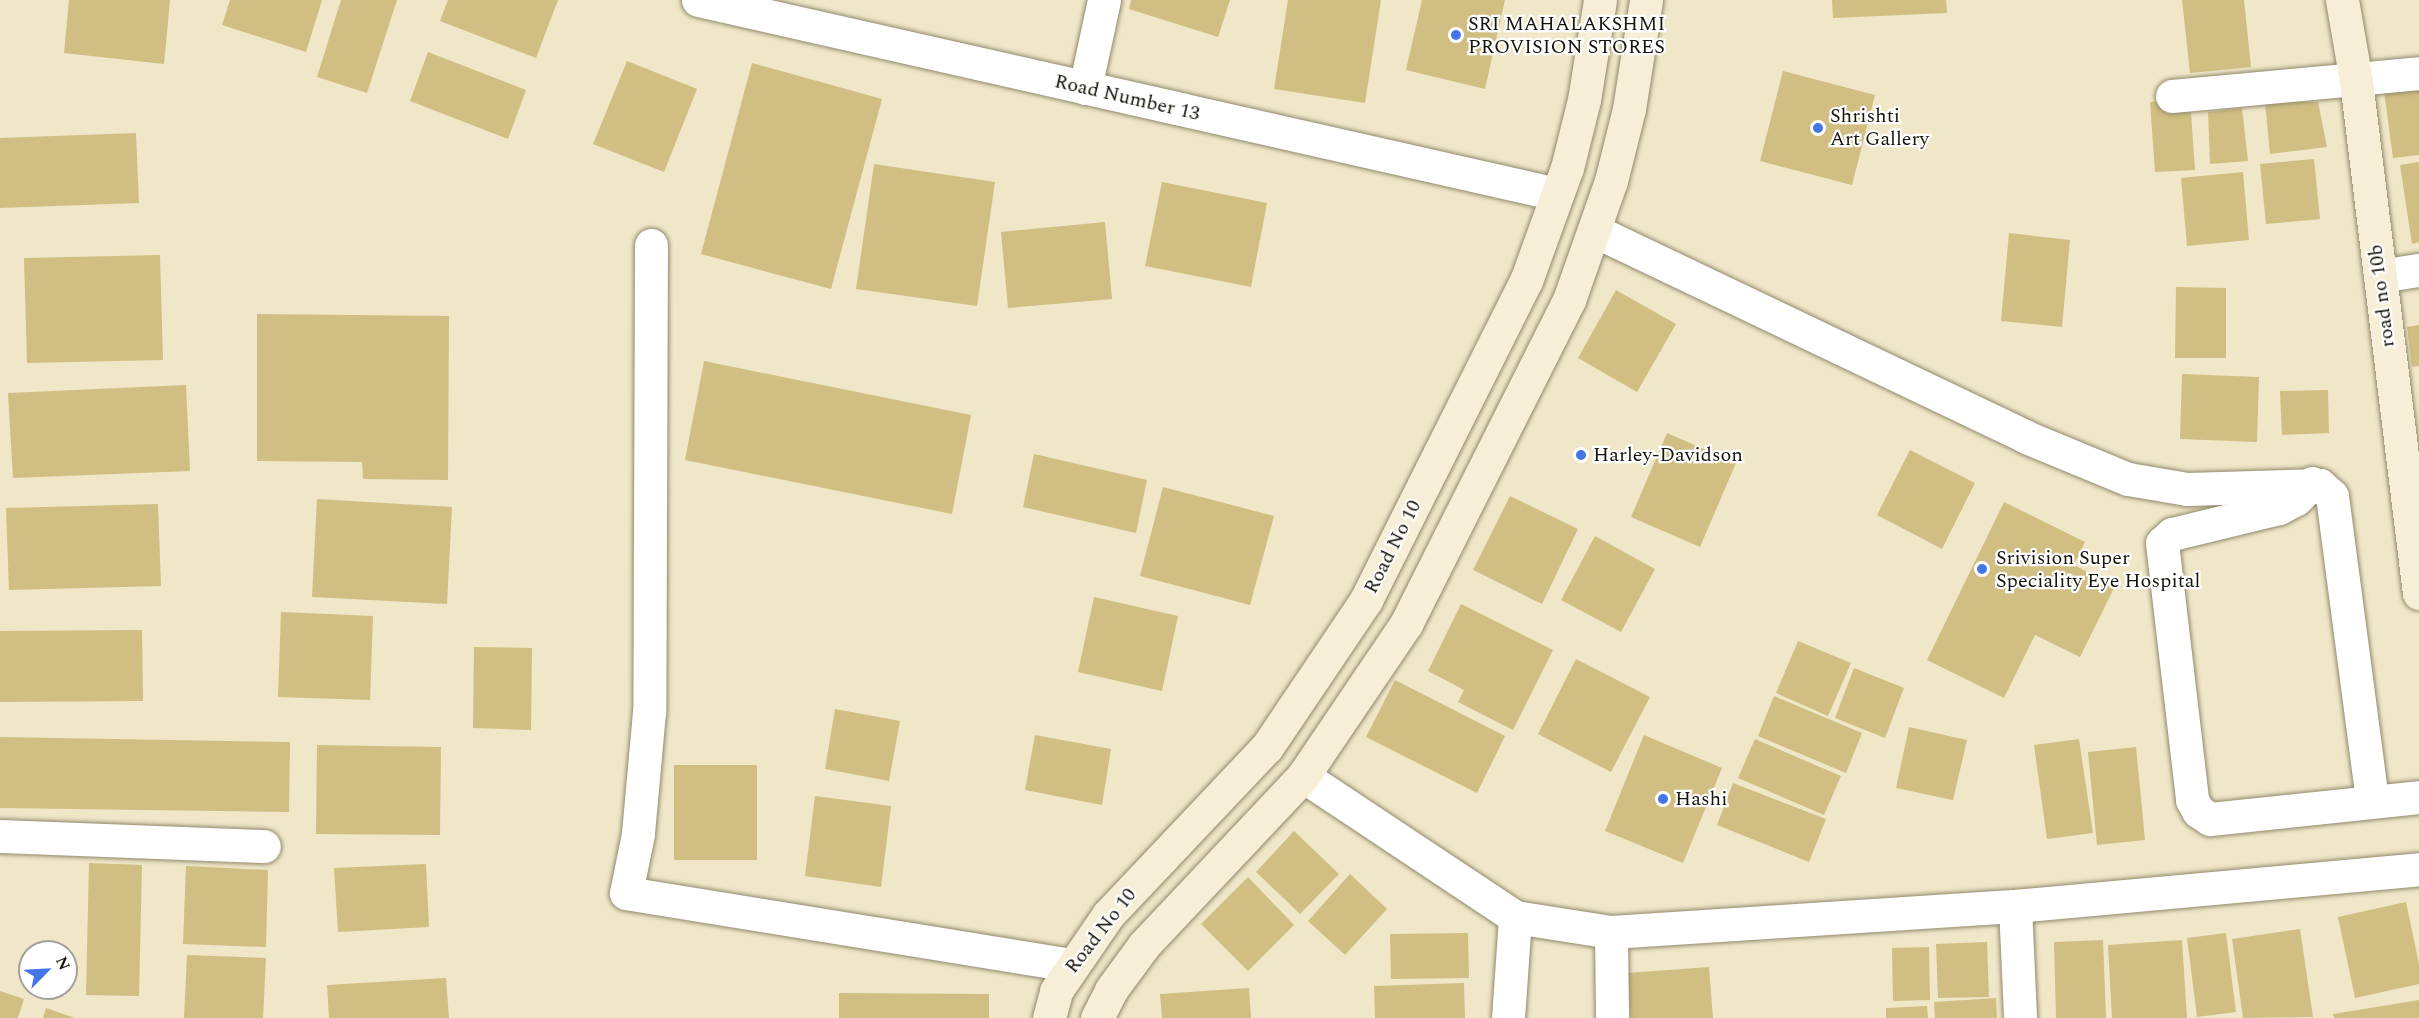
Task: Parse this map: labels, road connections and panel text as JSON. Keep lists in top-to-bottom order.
{
  "streets": {
    "main road": ["road no 10b", "Road No 10"],
    "street": ["Road Number 13"]
  },
  "crossings": [
    ["Road Number 13", "Road No 10"]
  ],
  "places": [
    "SRI MAHALAKSHMI PROVISION STORES",
    "Shrishti Art Gallery",
    "Harley-Davidson",
    "Srivision Super Speciality Eye Hospital",
    "Hashi"
  ],
  "north": "top right"
}
